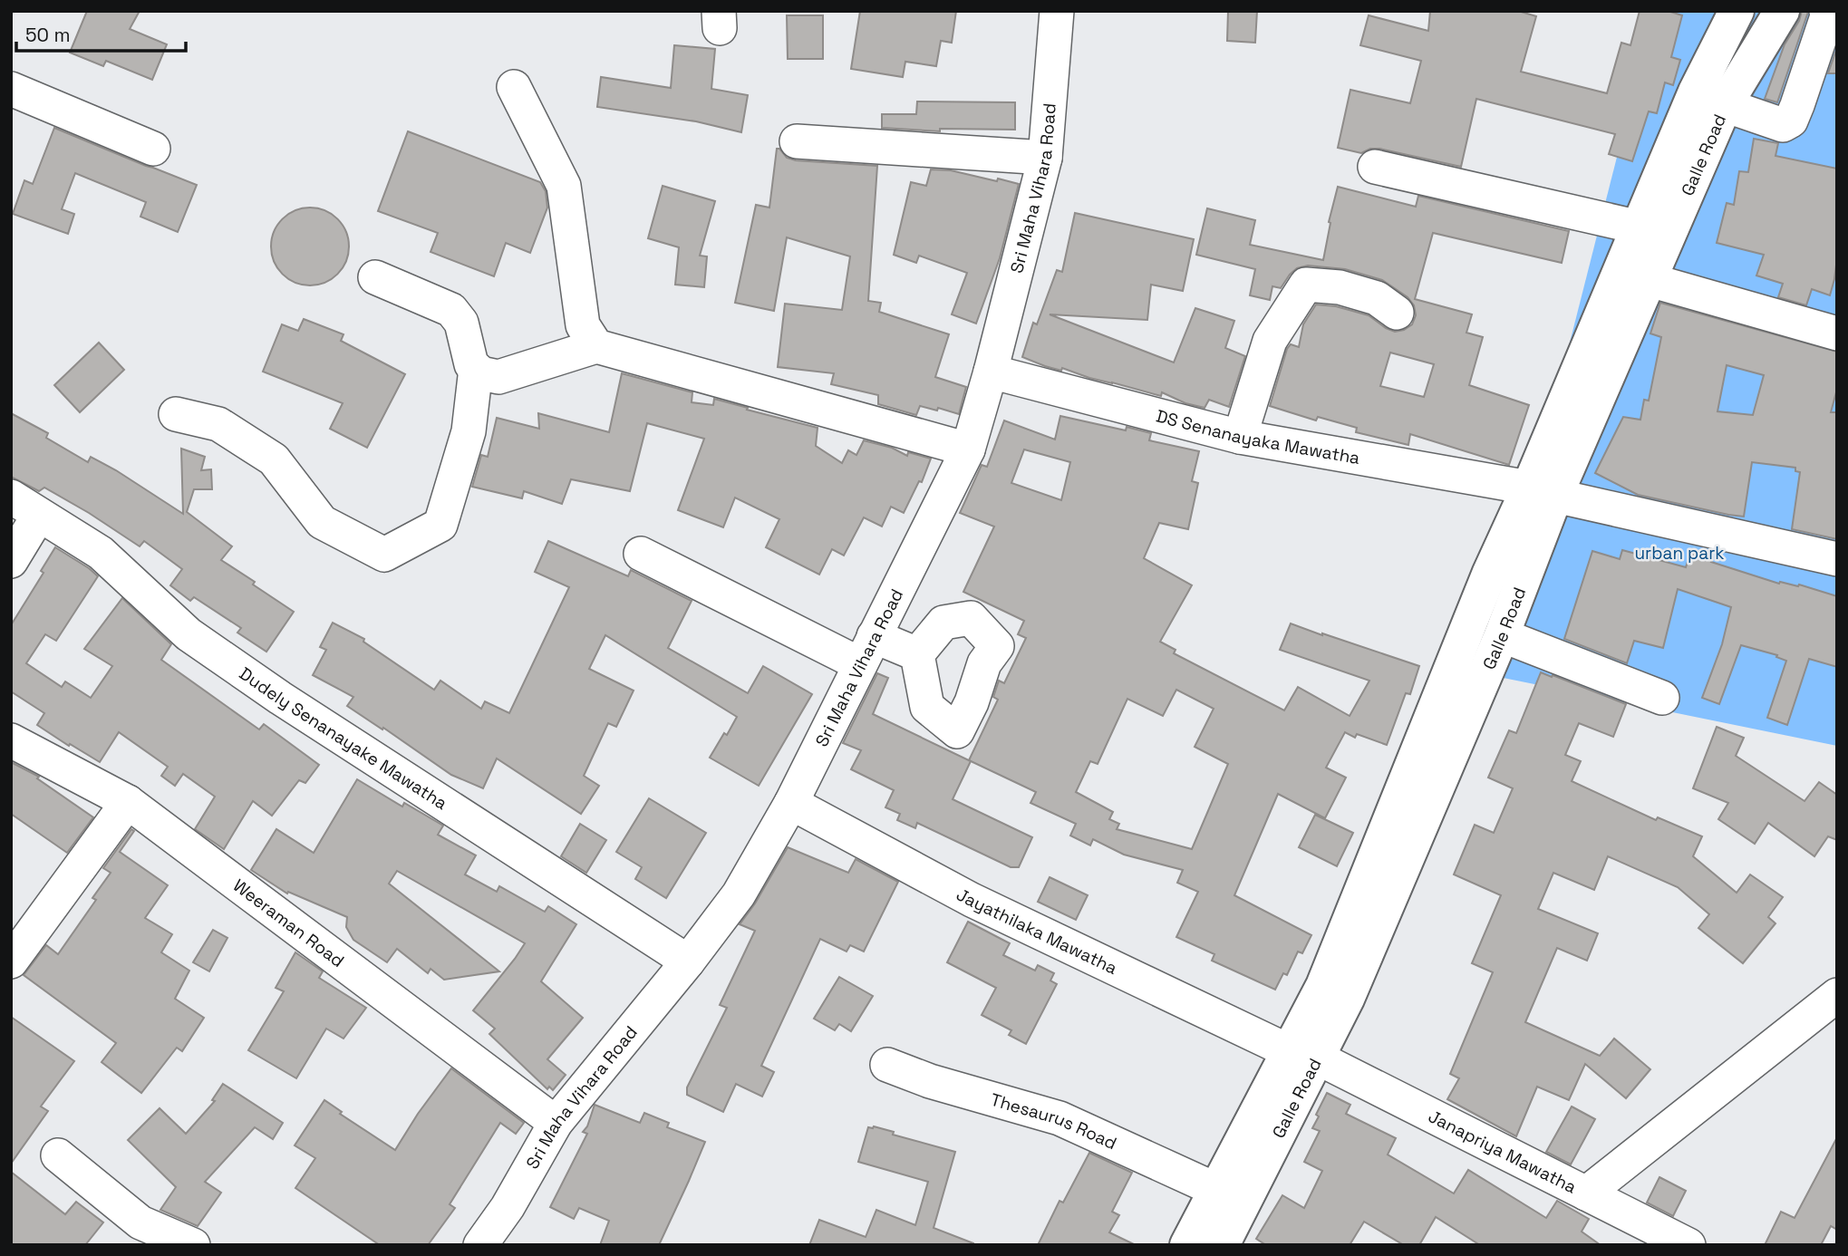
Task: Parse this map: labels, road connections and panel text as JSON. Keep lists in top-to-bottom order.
{
  "streets": {
    "highway": ["Galle Road"],
    "street": [
      "Sri Maha Vihara Road",
      "DS Senanayaka Mawatha",
      "Dudely Senanayake Mawatha",
      "Weeraman Road",
      "Jayathilaka Mawatha",
      "Thesaurus Road",
      "Janapriya Mawatha"
    ]
  },
  "crossings": [
    ["Galle Road", "DS Senanayaka Mawatha"],
    ["Galle Road", "Jayathilaka Mawatha"],
    ["Galle Road", "Thesaurus Road"],
    ["Galle Road", "Janapriya Mawatha"],
    ["Sri Maha Vihara Road", "DS Senanayaka Mawatha"],
    ["Sri Maha Vihara Road", "Dudely Senanayake Mawatha"],
    ["Sri Maha Vihara Road", "Weeraman Road"],
    ["Sri Maha Vihara Road", "Jayathilaka Mawatha"],
    ["Jayathilaka Mawatha", "Janapriya Mawatha"]
  ],
  "parks": ["urban park"],
  "scale_bar": "50 m"
}
